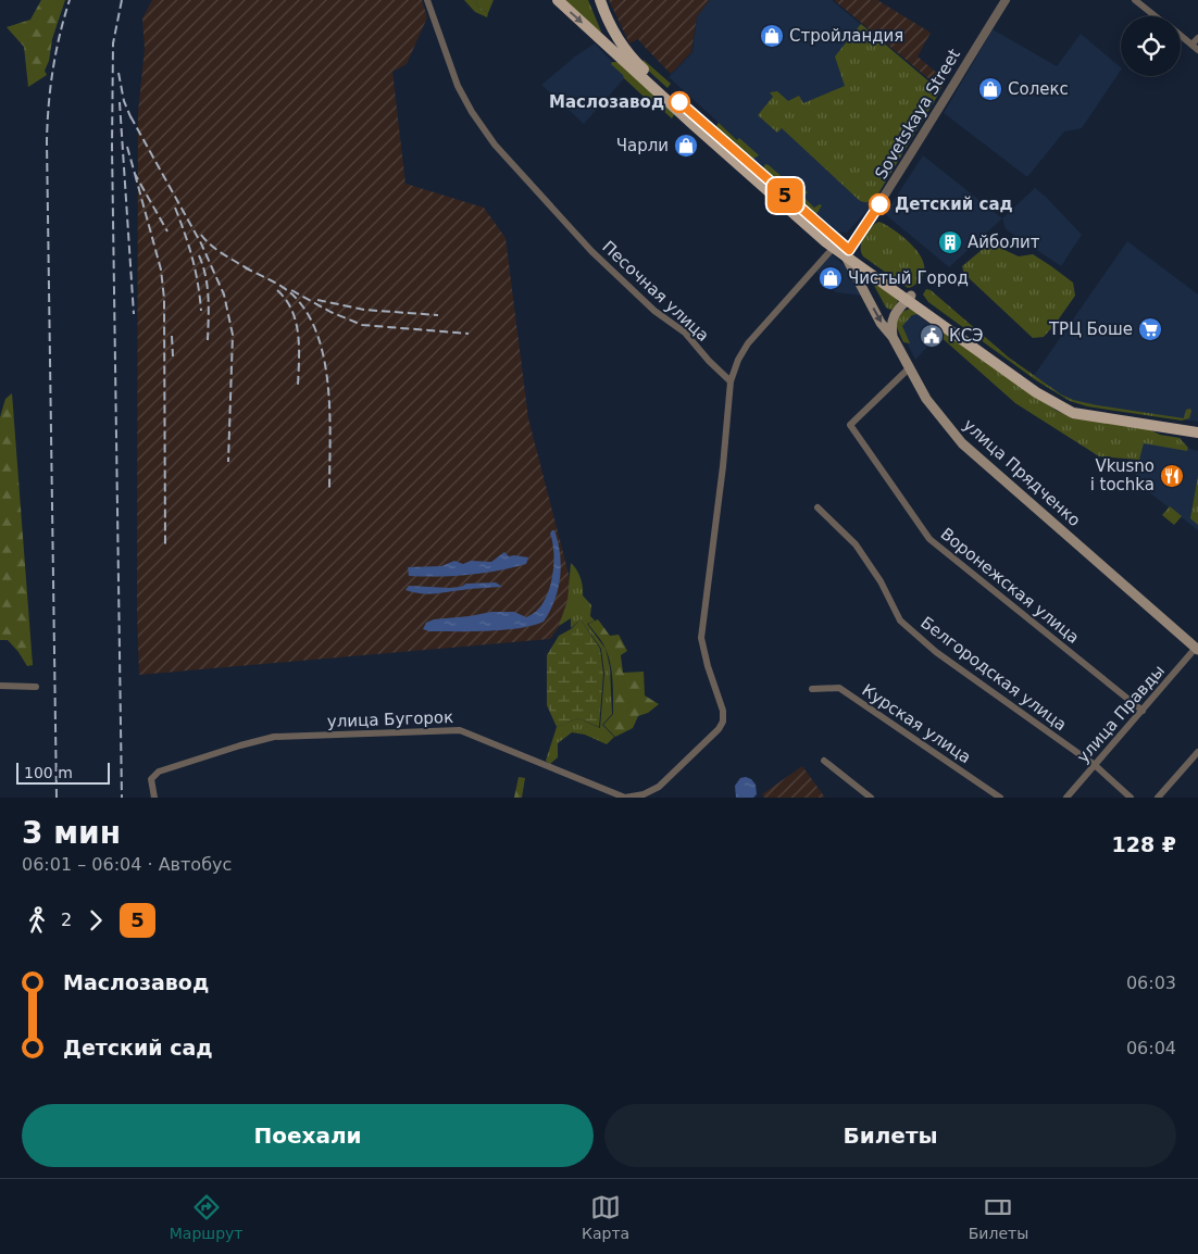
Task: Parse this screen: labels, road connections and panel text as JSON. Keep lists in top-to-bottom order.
{
  "streets": {
    "main road": ["улица Прядченко"],
    "street": [
      "Sovetskaya Street",
      "Песочная улица",
      "Воронежская улица",
      "Белгородская улица",
      "улица Правды",
      "улица Бугорок",
      "Курская улица"
    ]
  },
  "crossings": [
    ["Sovetskaya Street", "улица Прядченко"],
    ["улица Прядченко", "Воронежская улица"],
    ["улица Прядченко", "улица Правды"],
    ["Воронежская улица", "улица Правды"],
    ["Белгородская улица", "улица Правды"]
  ],
  "places": {
    "shop": [
      "Стройландия",
      "Солекс",
      "Чарли",
      "Чистый Город"
    ],
    "other": ["Маслозавод", "Детский сад"],
    "building": ["Айболит"],
    "supermarket": ["ТРЦ Боше"],
    "public building": ["КСЭ"],
    "restaurant": ["Vkusno i tochka"]
  },
  "lines": ["bus line 5"],
  "scale_bar": "100 m",
  "page": {
    "on_map": "5",
    "scale": "100 m",
    "heading": ["3 мин", "06:01 – 06:04 · Автобус", "128 ₽"],
    "legs": ["2", "5"],
    "list": [
      {
        "name": "Маслозавод",
        "value": "06:03"
      },
      {
        "name": "Детский сад",
        "value": "06:04"
      }
    ],
    "buttons": ["Поехали", "Билеты"],
    "tabs": ["Маршрут", "Карта", "Билеты"]
  }
}
